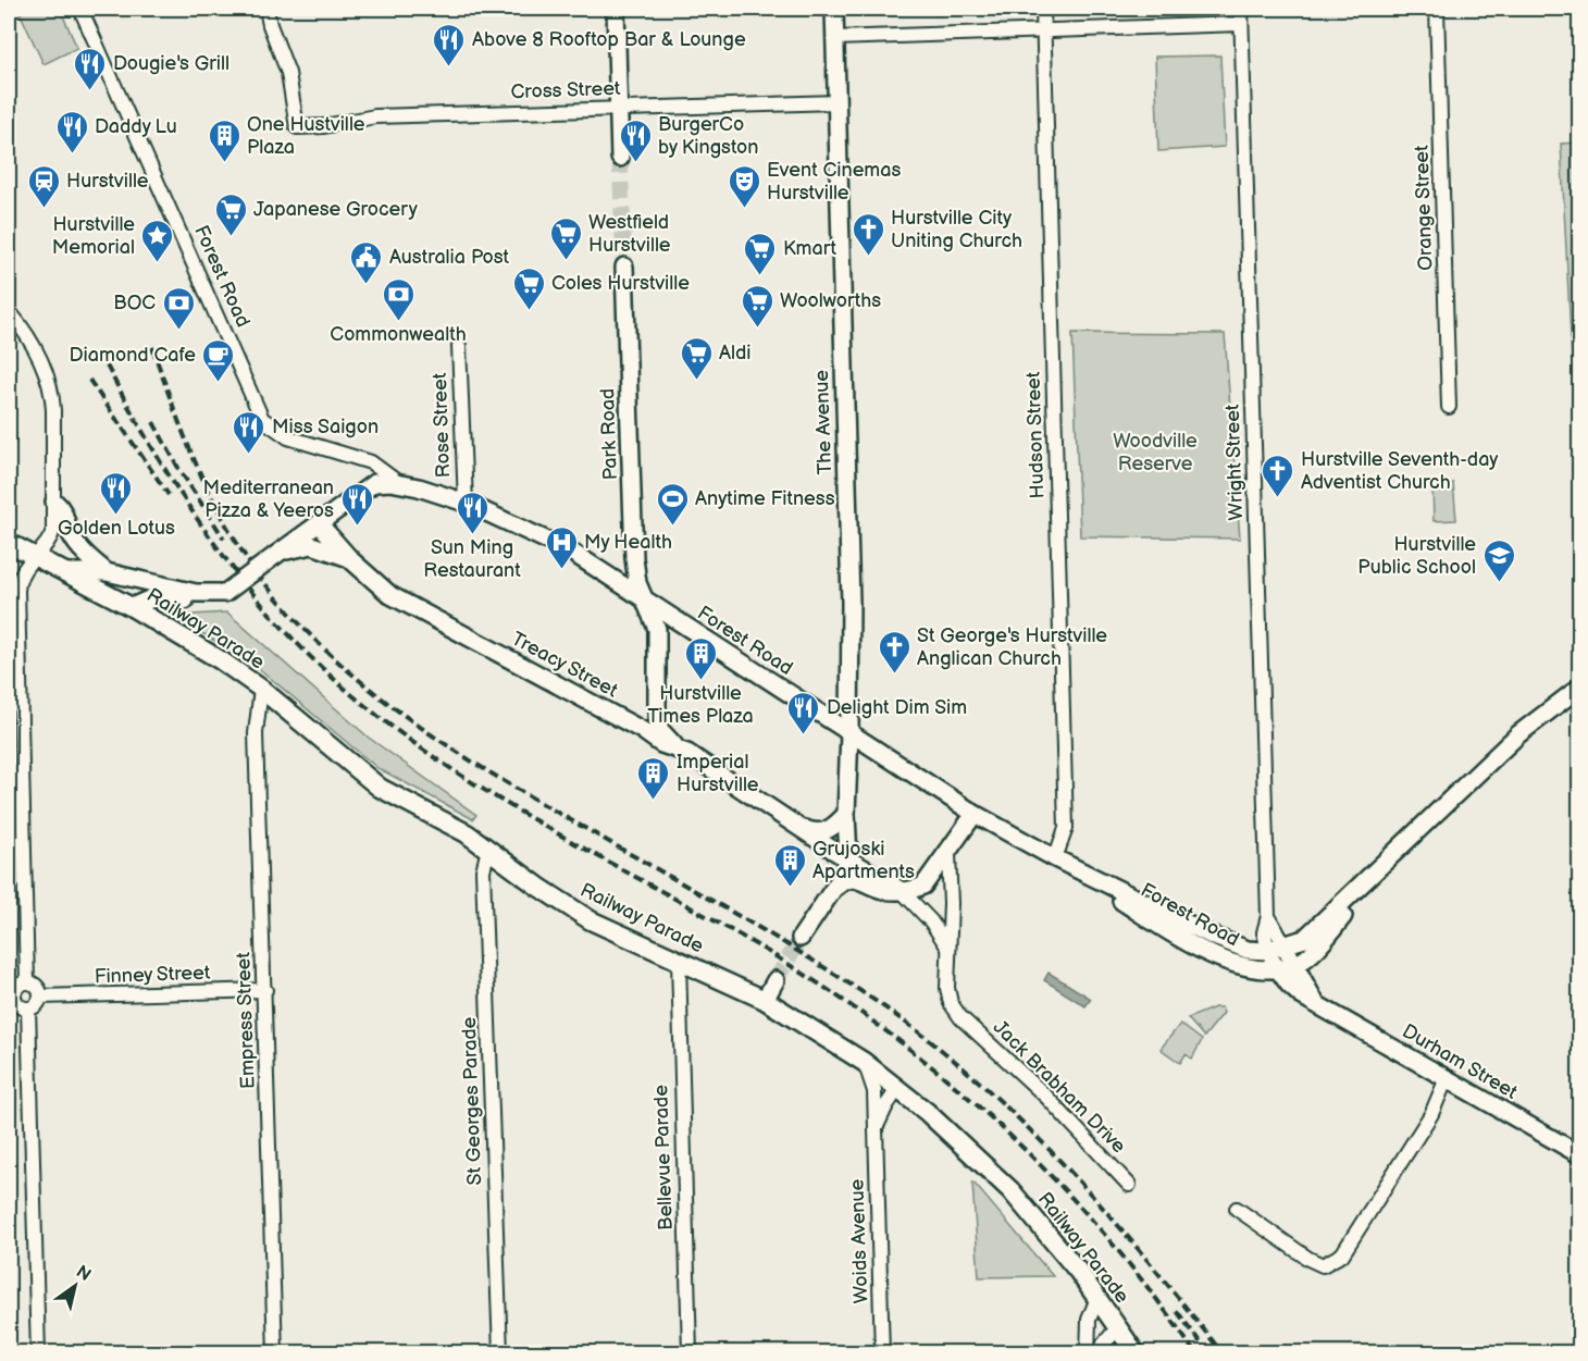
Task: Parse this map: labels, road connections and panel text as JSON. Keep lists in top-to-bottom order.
{
  "streets": {
    "main road": ["Railway Parade"],
    "street": [
      "Cross Street",
      "Orange Street",
      "Forest Road",
      "The Avenue",
      "Rose Street",
      "Park Road",
      "Hudson Street",
      "Wright Street",
      "Treacy Street",
      "Finney Street",
      "Empress Street",
      "Durham Street",
      "Jack Brabham Drive",
      "St Georges Parade",
      "Bellevue Parade",
      "Woids Avenue"
    ]
  },
  "crossings": [
    ["Cross Street", "The Avenue"],
    ["Forest Road", "The Avenue"],
    ["Forest Road", "Rose Street"],
    ["Forest Road", "Park Road"],
    ["Forest Road", "Hudson Street"],
    ["Forest Road", "Wright Street"],
    ["Forest Road", "Treacy Street"],
    ["Forest Road", "Durham Street"],
    ["The Avenue", "Treacy Street"],
    ["Park Road", "Treacy Street"],
    ["Railway Parade", "Empress Street"],
    ["Railway Parade", "St Georges Parade"],
    ["Railway Parade", "Bellevue Parade"],
    ["Railway Parade", "Woids Avenue"],
    ["Finney Street", "Empress Street"]
  ],
  "parks": ["Woodville Reserve"],
  "places": {
    "restaurant": [
      "Above 8 Rooftop Bar & Lounge",
      "Dougie's Grill",
      "Daddy Lu",
      "BurgerCo by Kingston",
      "Miss Saigon",
      "Golden Lotus",
      "Mediterranean Pizza & Yeeros",
      "Sun Ming Restaurant",
      "Delight Dim Sim"
    ],
    "building": [
      "One Hustville Plaza",
      "Hurstville Times Plaza",
      "Imperial Hurstville",
      "Grujoski Apartments"
    ],
    "station": ["Hurstville"],
    "theatre": ["Event Cinemas Hurstville"],
    "supermarket": [
      "Japanese Grocery",
      "Westfield Hurstville",
      "Kmart",
      "Coles Hurstville",
      "Woolworths",
      "Aldi"
    ],
    "church": ["Hurstville City Uniting Church", "Hurstville Seventh-day Adventist Church", "St George's Hurstville Anglican Church"],
    "place": ["Hurstville Memorial"],
    "public building": ["Australia Post"],
    "bank": ["Commonwealth", "BOC"],
    "cafe": ["Diamond Cafe"],
    "sports": ["Anytime Fitness"],
    "hospital": ["My Health"],
    "school or university": ["Hurstville Public School"]
  },
  "north": "top right"
}
